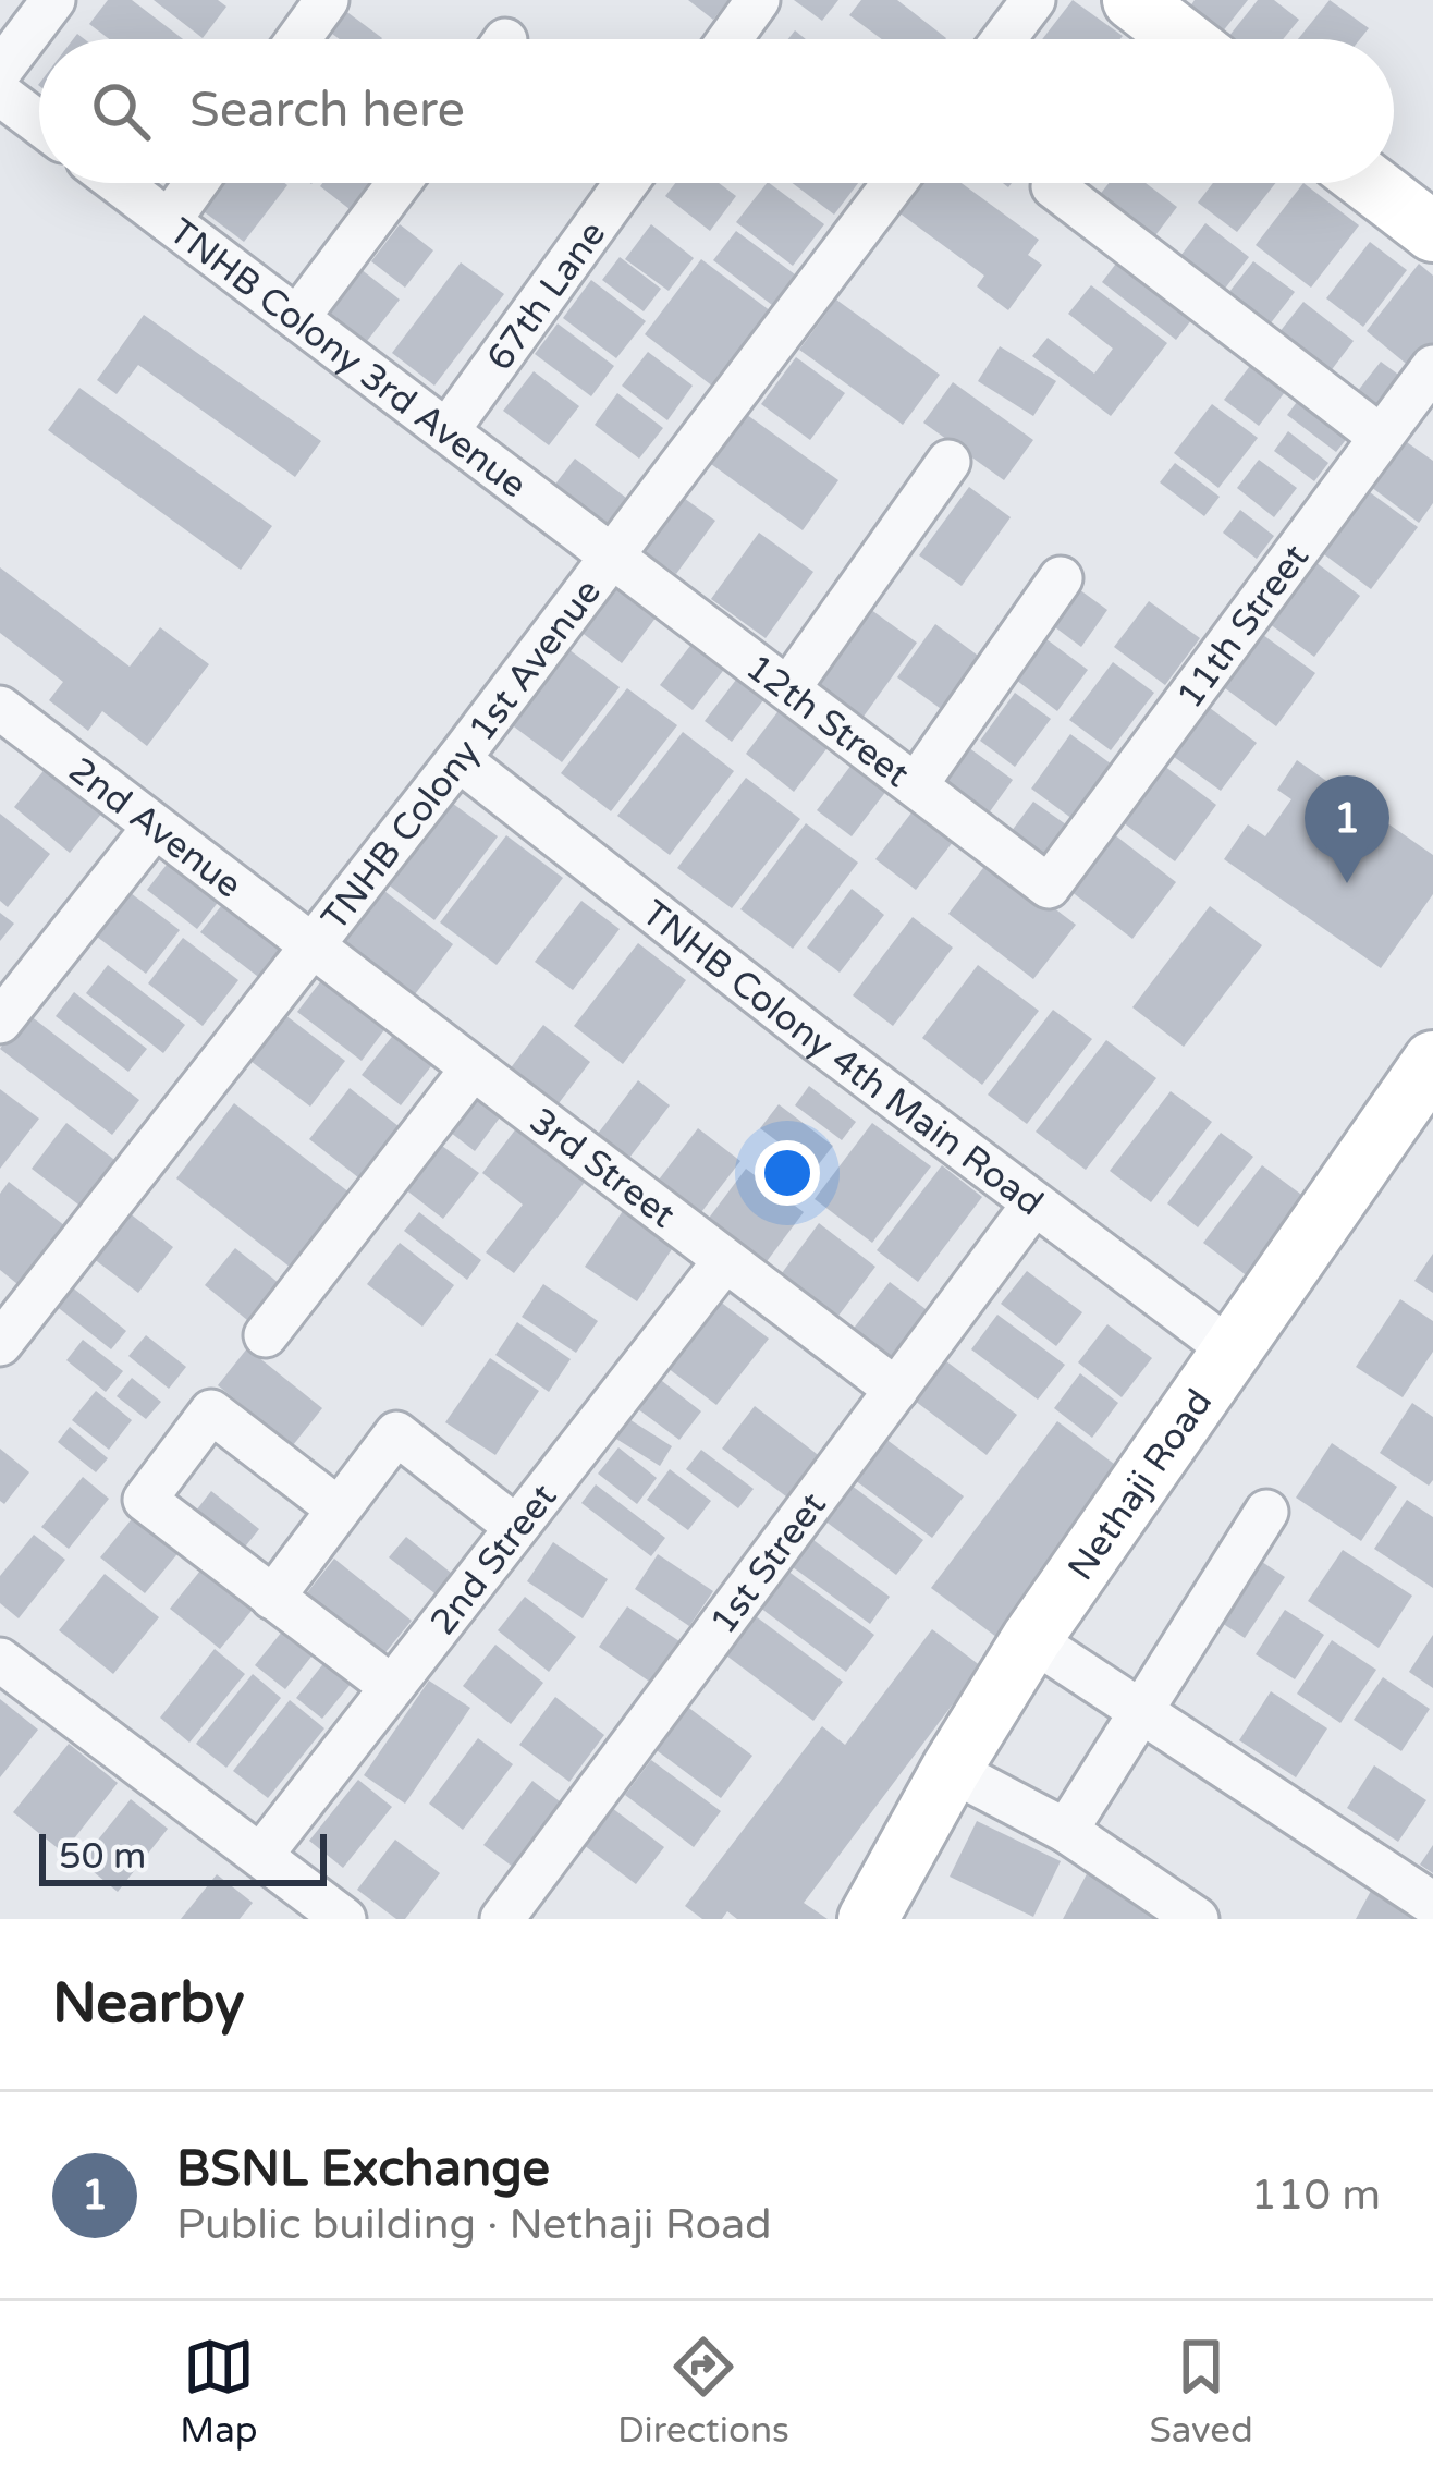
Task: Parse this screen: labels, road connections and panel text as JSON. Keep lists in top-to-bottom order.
{
  "streets": {
    "street": [
      "67th Lane",
      "TNHB Colony 3rd Avenue",
      "11th Street",
      "12th Street",
      "TNHB Colony 1st Avenue",
      "2nd Avenue",
      "TNHB Colony 4th Main Road",
      "3rd Street",
      "Nethaji Road",
      "2nd Street",
      "1st Street"
    ]
  },
  "crossings": [
    ["67th Lane", "TNHB Colony 3rd Avenue"],
    ["TNHB Colony 3rd Avenue", "12th Street"],
    ["TNHB Colony 3rd Avenue", "TNHB Colony 1st Avenue"],
    ["11th Street", "12th Street"],
    ["12th Street", "TNHB Colony 1st Avenue"],
    ["TNHB Colony 1st Avenue", "2nd Avenue"],
    ["TNHB Colony 1st Avenue", "TNHB Colony 4th Main Road"],
    ["TNHB Colony 1st Avenue", "3rd Street"],
    ["2nd Avenue", "3rd Street"],
    ["TNHB Colony 4th Main Road", "Nethaji Road"],
    ["TNHB Colony 4th Main Road", "1st Street"],
    ["3rd Street", "2nd Street"],
    ["3rd Street", "1st Street"]
  ],
  "scale_bar": "50 m",
  "page": {
    "search": "Search here",
    "pins": "1",
    "scale": "50 m",
    "heading": "Nearby",
    "list": [
      {
        "mark": "1",
        "name": "BSNL Exchange",
        "note": "Public building · Nethaji Road",
        "value": "110 m"
      }
    ],
    "nav": ["Map", "Directions", "Saved"]
  }
}
